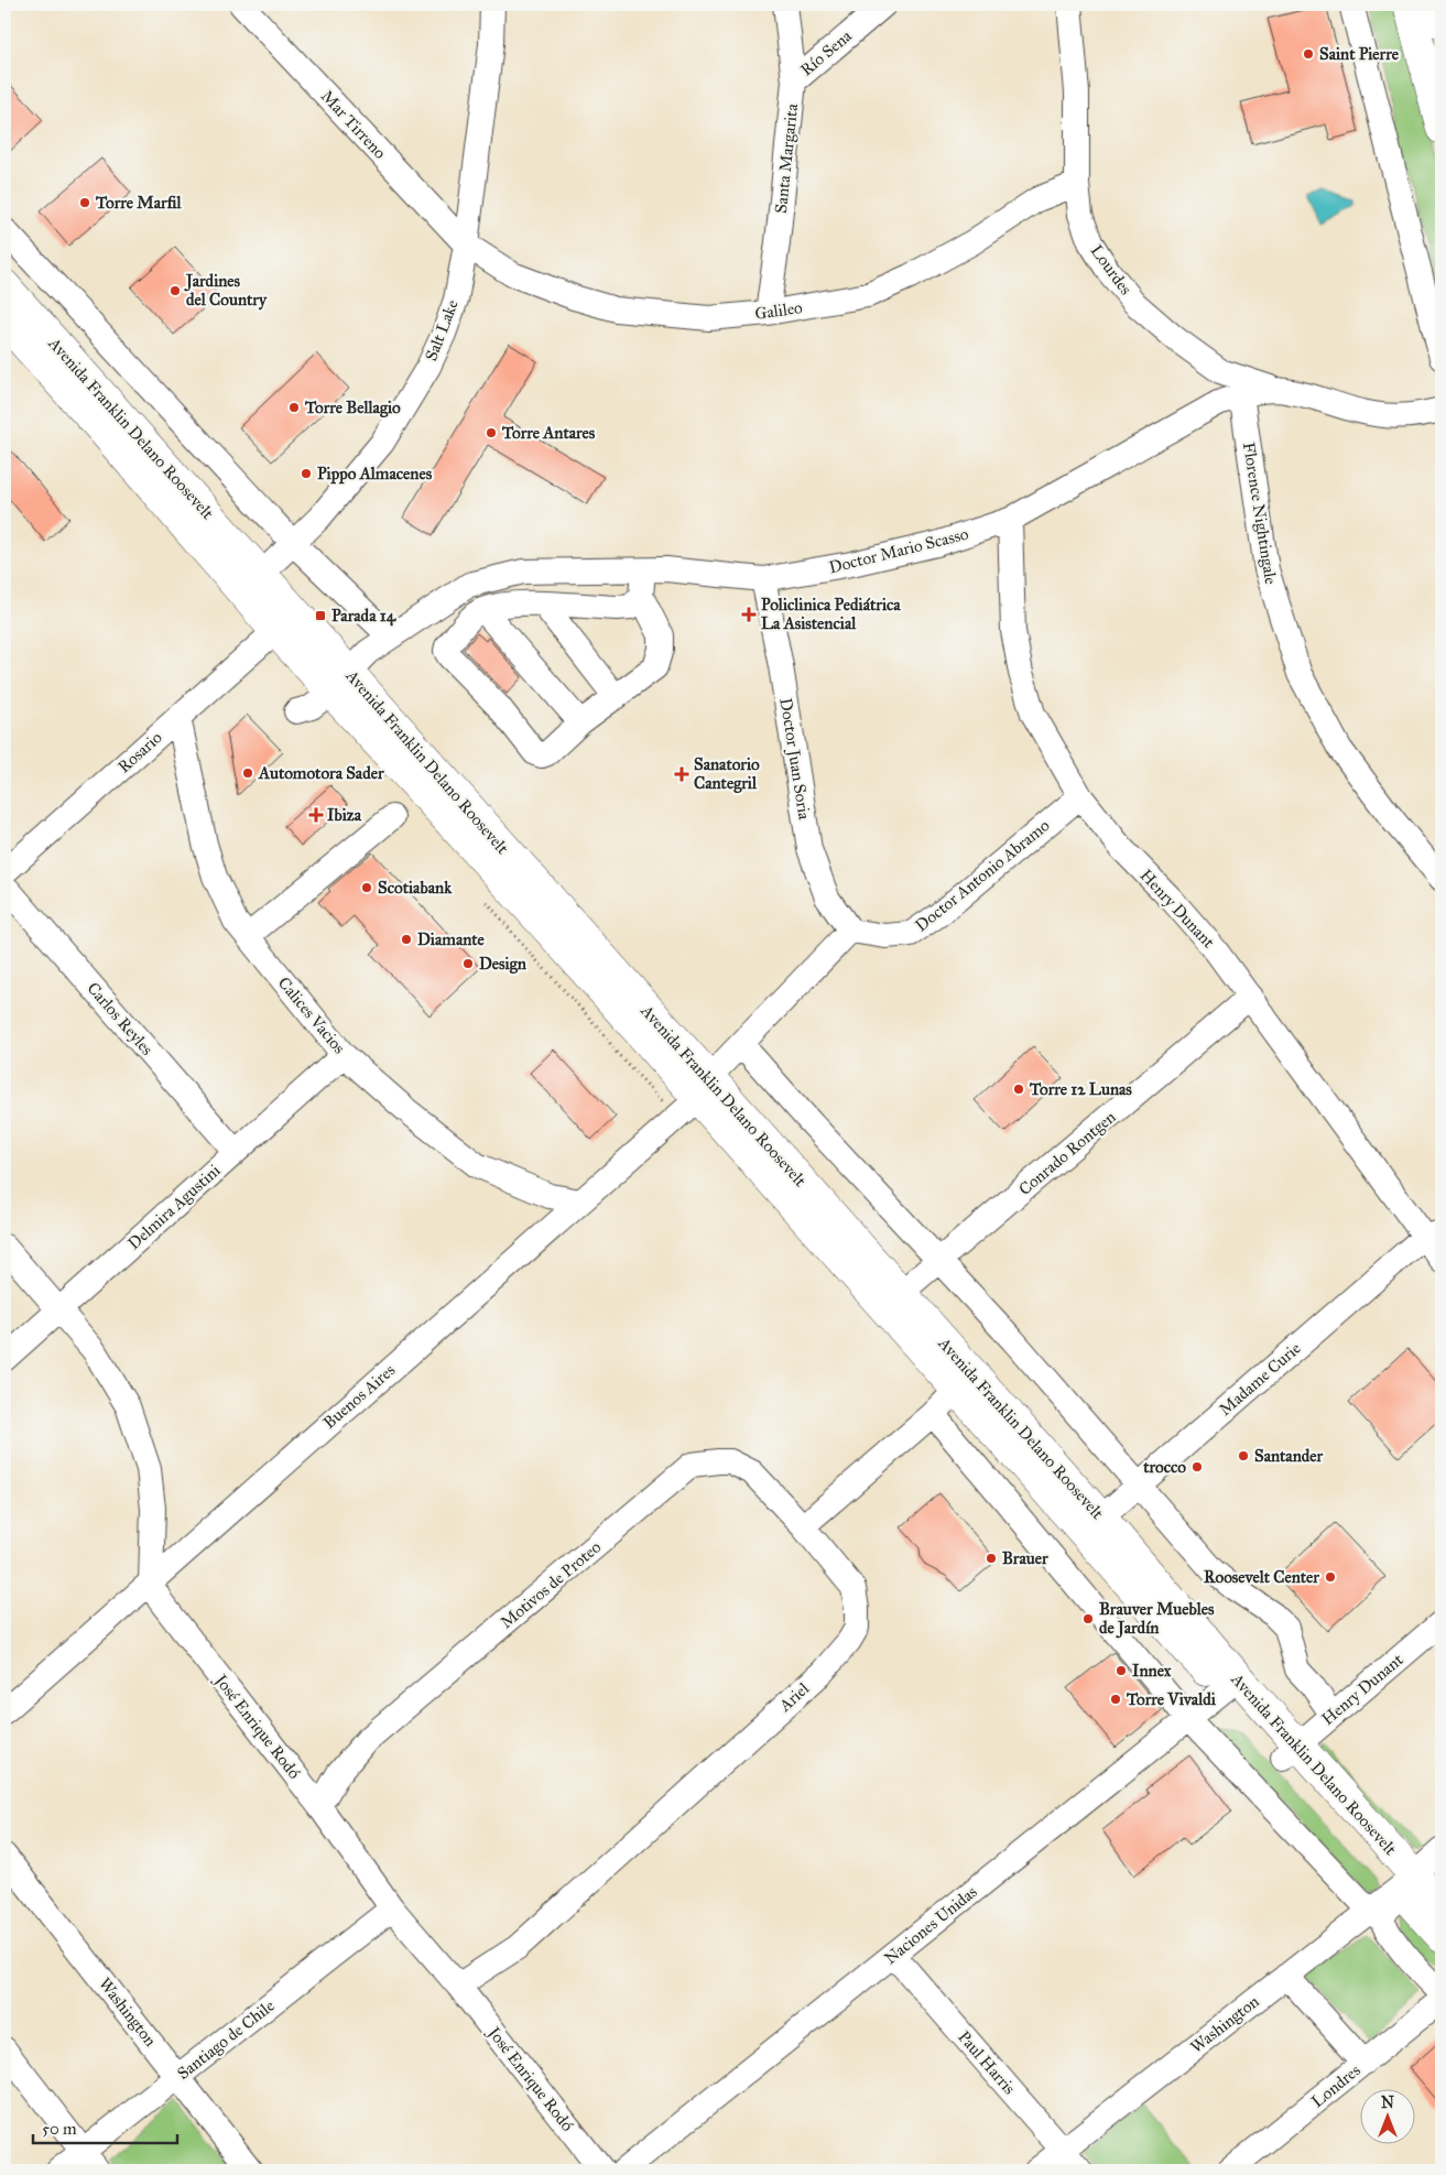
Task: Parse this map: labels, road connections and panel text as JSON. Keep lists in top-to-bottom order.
{
  "streets": {
    "main road": ["Avenida Franklin Delano Roosevelt"],
    "street": [
      "Río Sena",
      "Mar Tirreno",
      "Santa Margarita",
      "Lourdes",
      "Galileo",
      "Salt Lake",
      "Florence Nightingale",
      "Doctor Mario Scasso",
      "Rosario",
      "Doctor Juan Soria",
      "Doctor Antonio Abramo",
      "Henry Dunant",
      "Calices Vacios",
      "Carlos Reyles",
      "Conrado Rontgen",
      "Delmira Agustini",
      "Madame Curie",
      "Buenos Aires",
      "Motivos de Proteo",
      "Ariel",
      "José Enrique Rodó",
      "Naciones Unidas",
      "Washington",
      "Santiago de Chile",
      "Paul Harris",
      "Londres"
    ]
  },
  "crossings": [
    ["Río Sena", "Santa Margarita"],
    ["Mar Tirreno", "Galileo"],
    ["Mar Tirreno", "Salt Lake"],
    ["Santa Margarita", "Galileo"],
    ["Lourdes", "Galileo"],
    ["Lourdes", "Doctor Mario Scasso"],
    ["Galileo", "Salt Lake"],
    ["Salt Lake", "Avenida Franklin Delano Roosevelt"],
    ["Avenida Franklin Delano Roosevelt", "Doctor Mario Scasso"],
    ["Avenida Franklin Delano Roosevelt", "Rosario"],
    ["Avenida Franklin Delano Roosevelt", "Henry Dunant"],
    ["Avenida Franklin Delano Roosevelt", "Conrado Rontgen"],
    ["Avenida Franklin Delano Roosevelt", "Madame Curie"],
    ["Avenida Franklin Delano Roosevelt", "Buenos Aires"],
    ["Avenida Franklin Delano Roosevelt", "Naciones Unidas"],
    ["Avenida Franklin Delano Roosevelt", "Washington"],
    ["Florence Nightingale", "Doctor Mario Scasso"],
    ["Doctor Mario Scasso", "Doctor Juan Soria"],
    ["Doctor Mario Scasso", "Henry Dunant"],
    ["Rosario", "Calices Vacios"],
    ["Doctor Juan Soria", "Doctor Antonio Abramo"],
    ["Doctor Antonio Abramo", "Henry Dunant"],
    ["Henry Dunant", "Conrado Rontgen"],
    ["Henry Dunant", "Madame Curie"],
    ["Calices Vacios", "Delmira Agustini"],
    ["Calices Vacios", "Buenos Aires"],
    ["Carlos Reyles", "Delmira Agustini"],
    ["Buenos Aires", "José Enrique Rodó"],
    ["Motivos de Proteo", "Ariel"],
    ["Motivos de Proteo", "José Enrique Rodó"],
    ["Ariel", "José Enrique Rodó"],
    ["José Enrique Rodó", "Santiago de Chile"],
    ["Naciones Unidas", "Paul Harris"],
    ["Washington", "Santiago de Chile"],
    ["Washington", "Paul Harris"]
  ],
  "places": {
    "other": [
      "Saint Pierre",
      "Torre Marfil",
      "Jardines del Country",
      "Torre Bellagio",
      "Torre Antares",
      "Pippo Almacenes",
      "Automotora Sader",
      "Scotiabank",
      "Diamante",
      "Design",
      "Torre 12 Lunas",
      "Santander",
      "trocco",
      "Brauer",
      "Roosevelt Center",
      "Brauver Muebles de Jardín",
      "Innex",
      "Torre Vivaldi"
    ],
    "health": ["Policlinica Pediátrica La Asistencial", "Sanatorio Cantegril", "Ibiza"],
    "transit": ["Parada 14"]
  },
  "scale_bar": "50 m",
  "north": "top"
}
